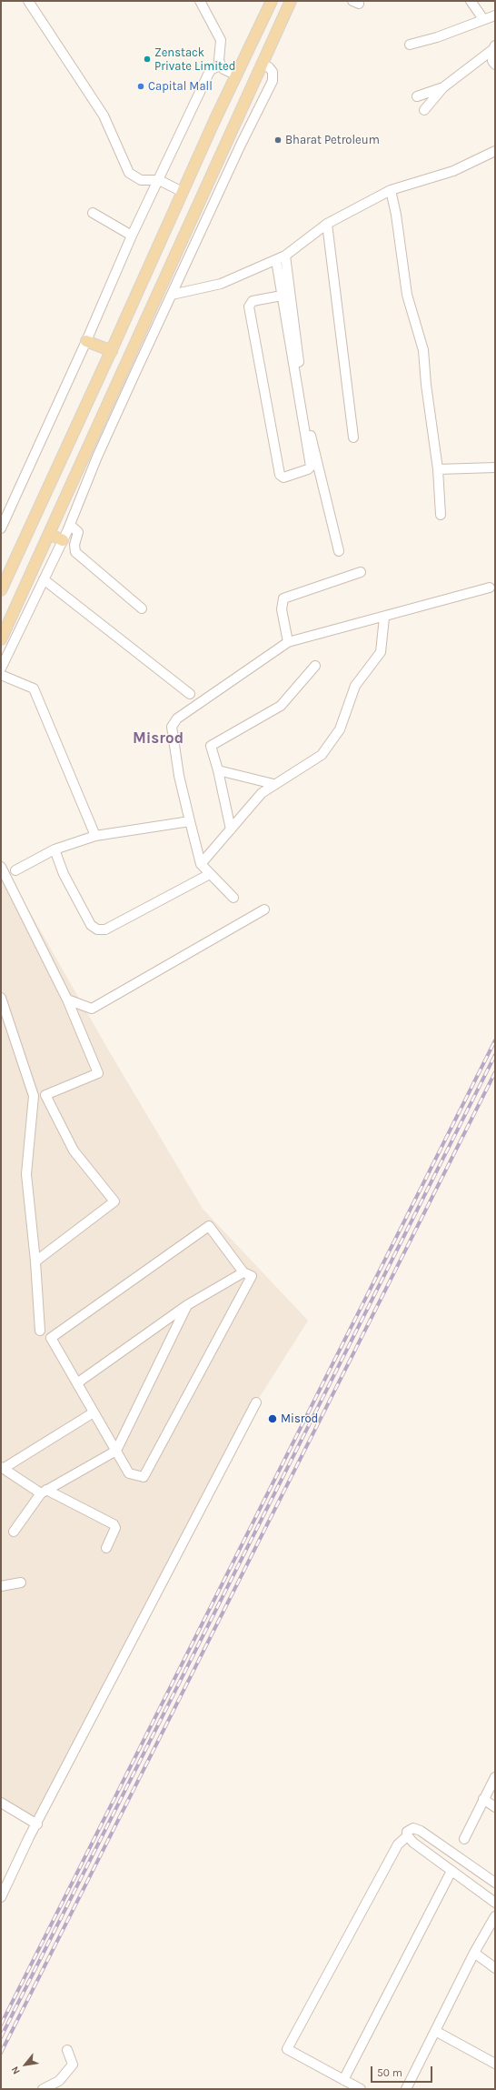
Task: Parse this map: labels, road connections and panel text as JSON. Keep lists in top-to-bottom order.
{
  "districts": ["Misrod"],
  "places": [
    "Zenstack Private Limited",
    "Capital Mall",
    "Bharat Petroleum",
    "Misrod"
  ],
  "scale_bar": "50 m",
  "north": "bottom left"
}
